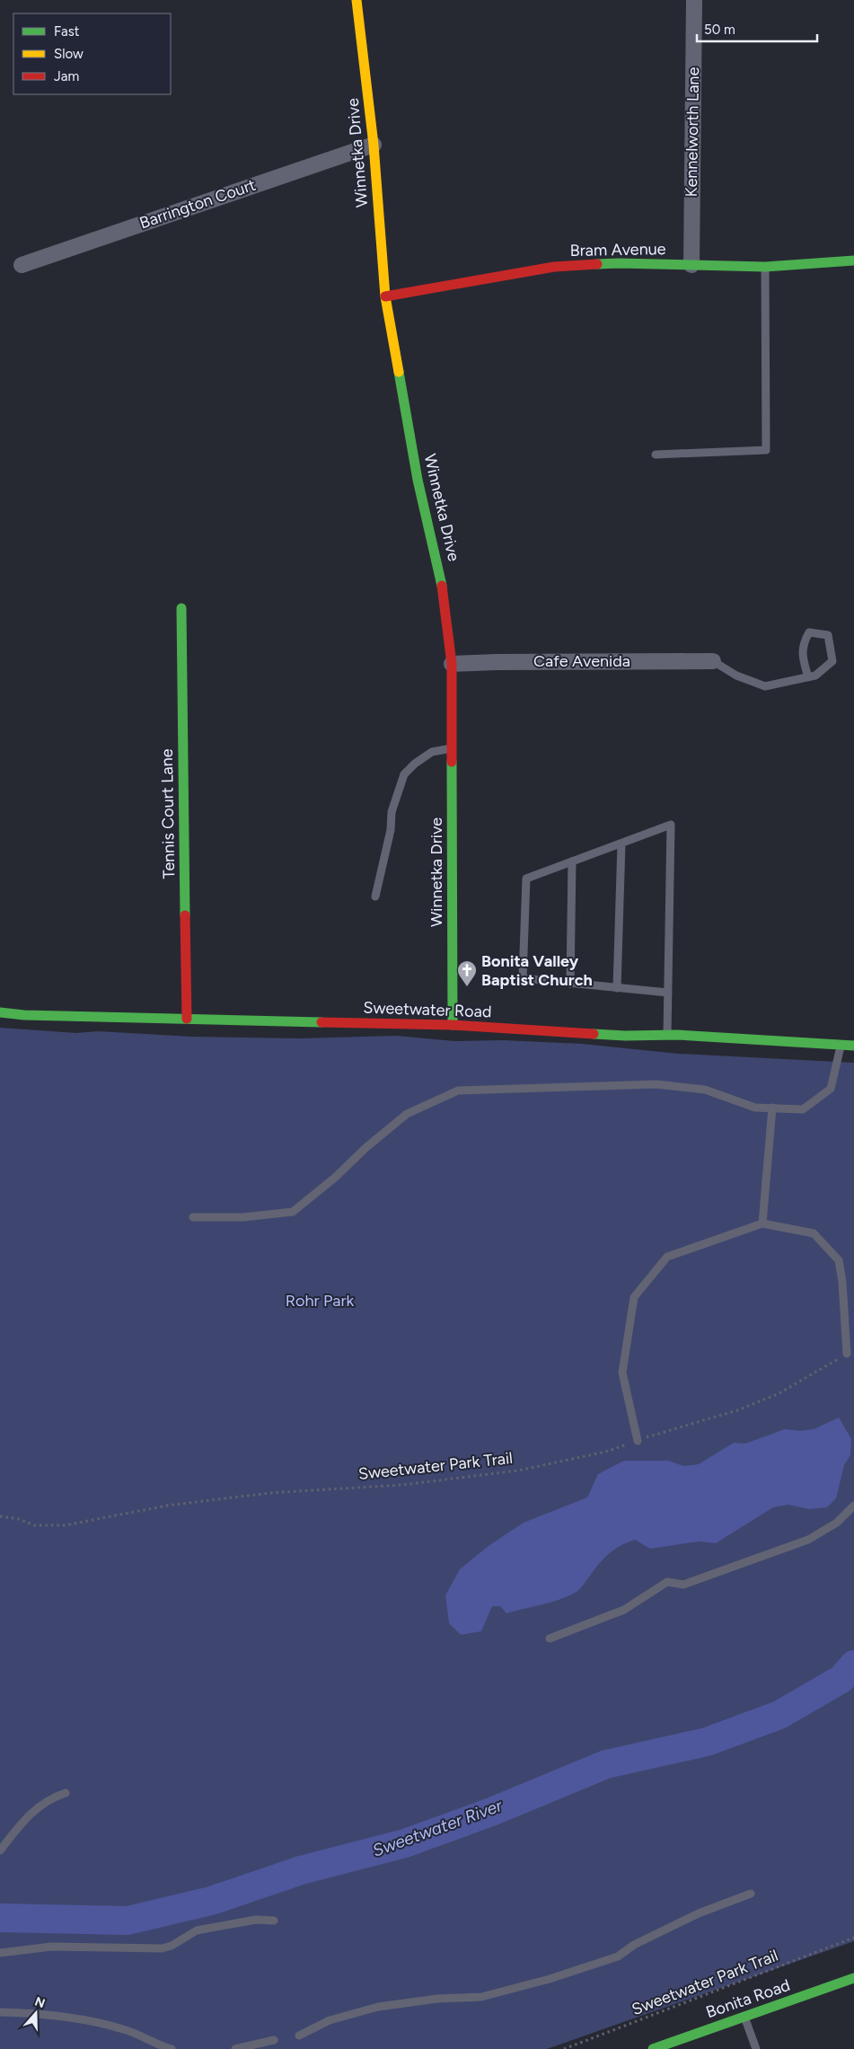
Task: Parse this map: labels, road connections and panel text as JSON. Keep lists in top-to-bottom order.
{
  "streets": {
    "street": [
      "Kennelworth Lane",
      "Winnetka Drive",
      "Barrington Court",
      "Bram Avenue",
      "Cafe Avenida",
      "Tennis Court Lane",
      "Sweetwater Road",
      "Bonita Road"
    ],
    "path": ["Sweetwater Park Trail"]
  },
  "crossings": [
    ["Kennelworth Lane", "Bram Avenue"],
    ["Winnetka Drive", "Barrington Court"],
    ["Winnetka Drive", "Bram Avenue"],
    ["Winnetka Drive", "Cafe Avenida"],
    ["Winnetka Drive", "Sweetwater Road"],
    ["Tennis Court Lane", "Sweetwater Road"]
  ],
  "water": ["Sweetwater River"],
  "parks": ["Rohr Park"],
  "places": {
    "church": ["Bonita Valley Baptist Church"]
  },
  "legend": ["Fast", "Slow", "Jam"],
  "scale_bar": "50 m",
  "north": "top"
}
